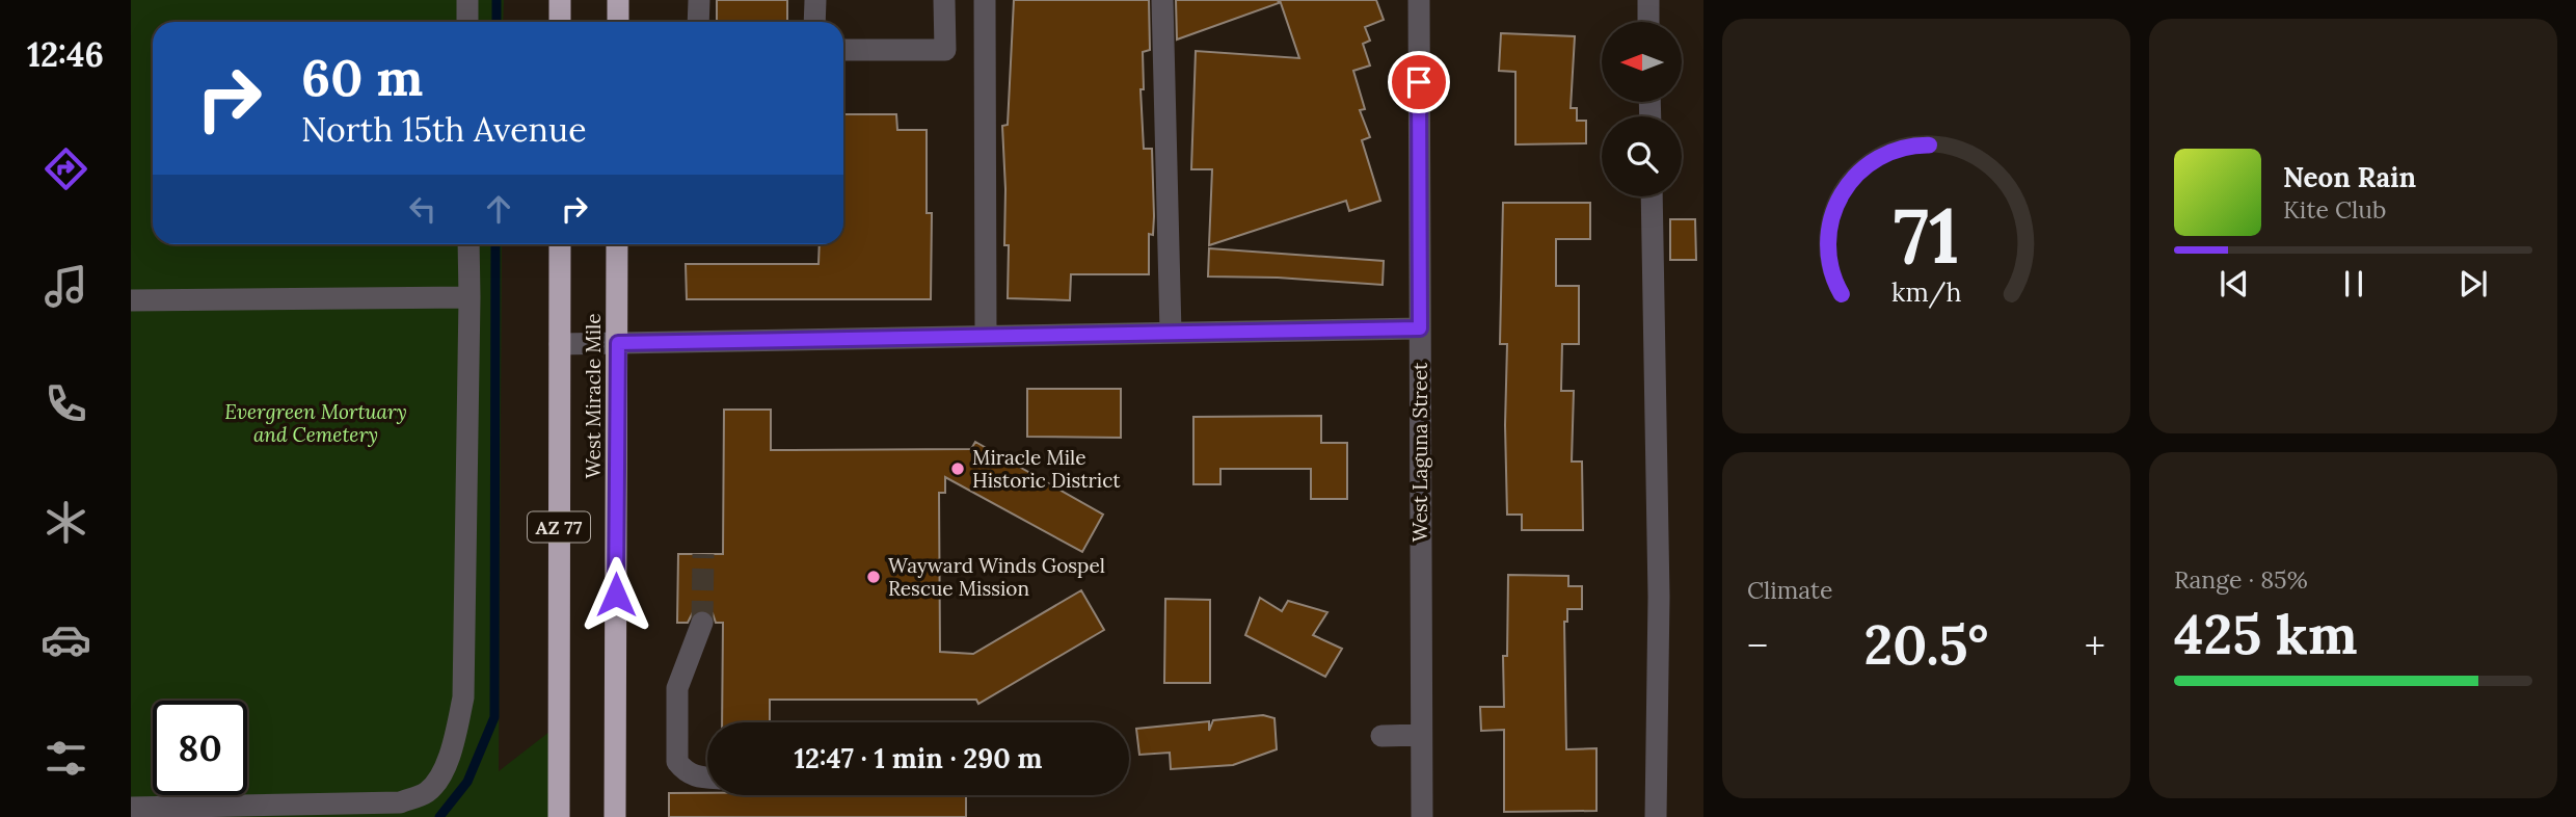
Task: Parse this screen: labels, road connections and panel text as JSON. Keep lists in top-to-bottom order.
{
  "streets": {
    "highway": ["West Miracle Mile", "AZ 77"],
    "street": ["West Laguna Street"]
  },
  "parks": ["Evergreen Mortuary and Cemetery"],
  "places": ["Miracle Mile Historic District", "Wayward Winds Gospel Rescue Mission"],
  "north": "left",
  "page": {
    "tabs": "12:46",
    "turn": ["60 m", "North 15th Avenue"],
    "song": ["Neon Rain", "Kite Club"],
    "tile": [
      "Climate",
      ["Range · 85%", "425 km"]
    ],
    "heat": ["−", "20.5°", "+"],
    "limit": "80",
    "trip": "12:47 · 1 min · 290 m",
    "gauge": ["71", "km/h"]
  }
}
